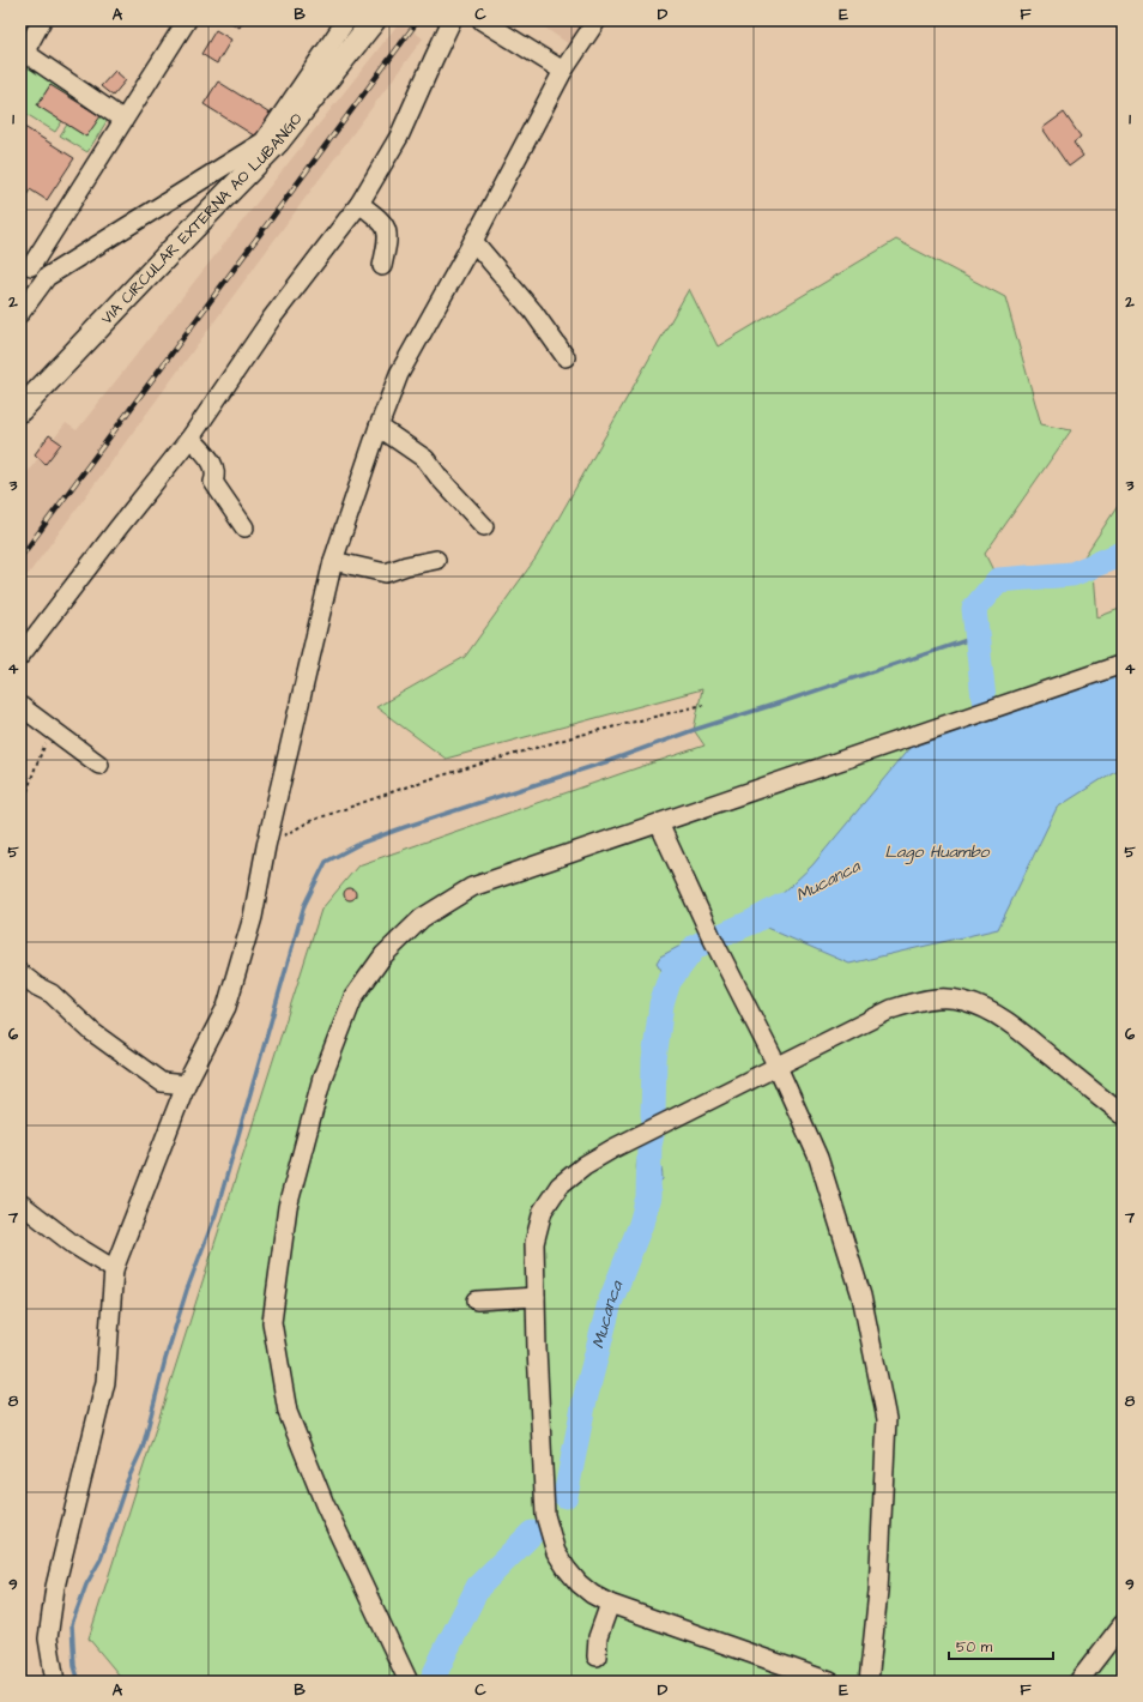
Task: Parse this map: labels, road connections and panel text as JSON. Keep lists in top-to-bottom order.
{
  "streets": {
    "main road": ["VIA CIRCULAR EXTERNA AO LUBANGO"]
  },
  "water": ["Lago Huambo", "Mucanca"],
  "scale_bar": "50 m",
  "grid": {
    "columns": [
      "A",
      "B",
      "C",
      "D",
      "E",
      "F"
    ],
    "rows": [
      "1",
      "2",
      "3",
      "4",
      "5",
      "6",
      "7",
      "8",
      "9"
    ]
  }
}
